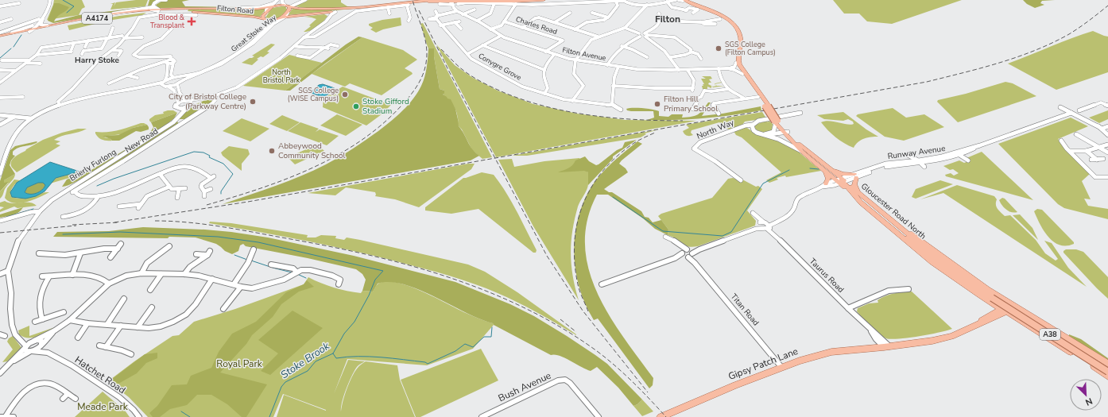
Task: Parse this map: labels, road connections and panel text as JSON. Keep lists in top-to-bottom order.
{
  "streets": {
    "main road": [
      "Filton Road",
      "A4174",
      "Gloucester Road North",
      "A38",
      "Gipsy Patch Lane"
    ],
    "street": [
      "Charles Road",
      "Great Stoke Way",
      "Filton Avenue",
      "Conygre Grove",
      "North Way",
      "New Road",
      "Runway Avenue",
      "Brierly Furlong",
      "Taurus Road",
      "Titan Road",
      "Hatchet Road",
      "Bush Avenue"
    ]
  },
  "crossings": [
    ["Filton Road", "A4174"],
    ["Filton Road", "Great Stoke Way"],
    ["Filton Road", "New Road"],
    ["Charles Road", "Filton Avenue"],
    ["Filton Avenue", "A38"],
    ["New Road", "Brierly Furlong"],
    ["Runway Avenue", "Gloucester Road North"],
    ["Runway Avenue", "Taurus Road"],
    ["Runway Avenue", "Titan Road"],
    ["Gloucester Road North", "A38"],
    ["Taurus Road", "Gipsy Patch Lane"],
    ["Titan Road", "Gipsy Patch Lane"],
    ["A38", "Gipsy Patch Lane"]
  ],
  "districts": ["Filton", "Harry Stoke"],
  "water": ["Stoke Brook"],
  "parks": ["North Bristol Park", "Royal Park", "Meade Park"],
  "places": {
    "health": ["Blood & Transplant"],
    "other": [
      "SGS College (Filton Campus)",
      "SGS College (WISE Campus)",
      "City of Bristol College (Parkway Centre)",
      "Filton Hill Primary School",
      "Stoke Gifford Stadium",
      "Abbeywood Community School"
    ]
  },
  "north": "bottom right"
}
